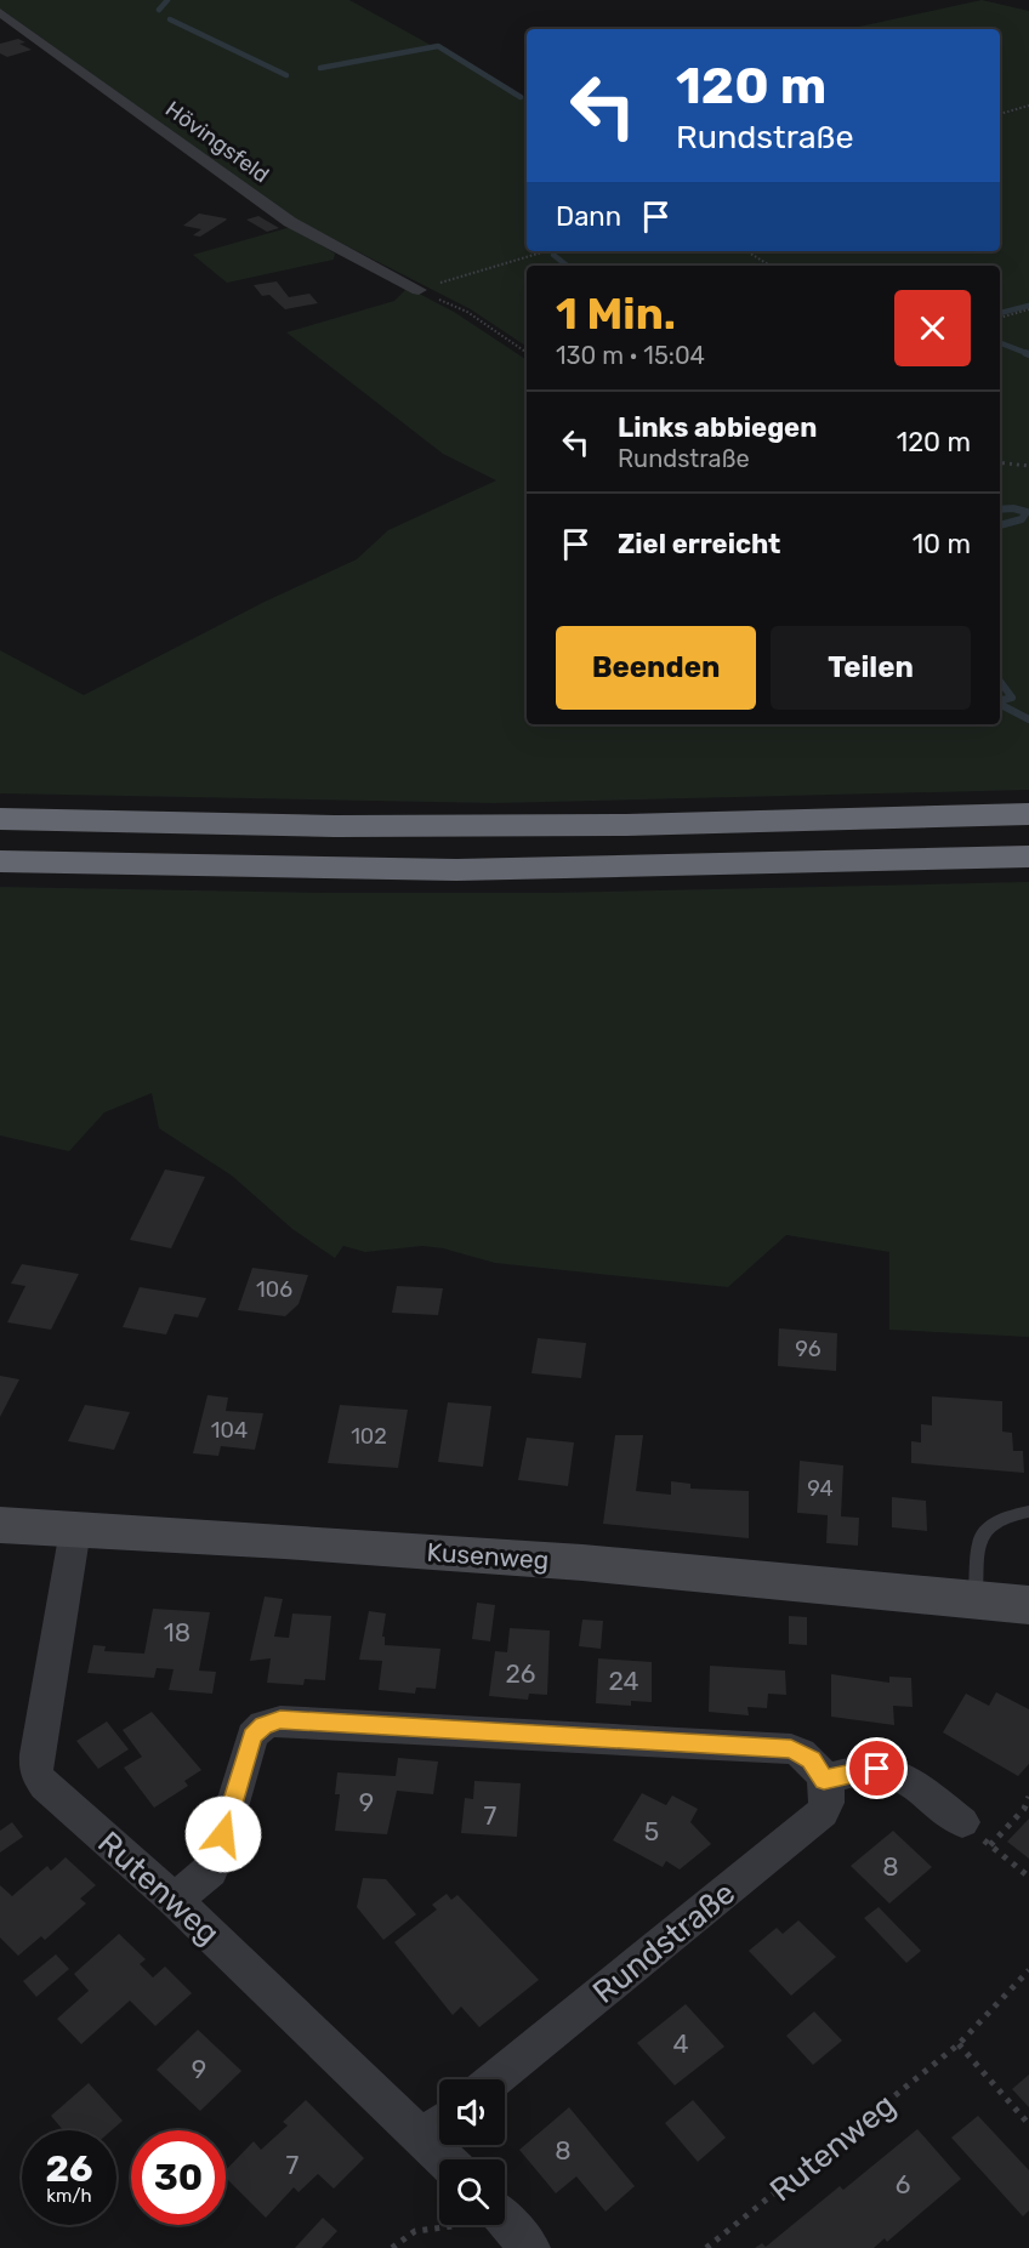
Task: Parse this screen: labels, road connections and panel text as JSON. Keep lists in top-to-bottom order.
{
  "streets": {
    "street": [
      "Hövingsfeld",
      "Kusenweg",
      "Rutenweg",
      "Rundstraße"
    ]
  },
  "crossings": [
    ["Kusenweg", "Rutenweg"]
  ],
  "house_numbers": [
    "106",
    "96",
    "104",
    "102",
    "94",
    "18",
    "26",
    "24",
    "9",
    "7",
    "5",
    "8",
    "4",
    "9",
    "8",
    "7",
    "6"
  ],
  "page": {
    "turn": ["120 m", "Rundstraße"],
    "then": "Dann",
    "heading": ["1 Min.", "130 m · 15:04"],
    "list": [
      {
        "name": "Links abbiegen",
        "note": "Rundstraße",
        "value": "120 m"
      },
      {
        "name": "Ziel erreicht",
        "value": "10 m"
      }
    ],
    "buttons": ["Beenden", "Teilen"],
    "speed": "26 km/h",
    "limit": "30"
  }
}
